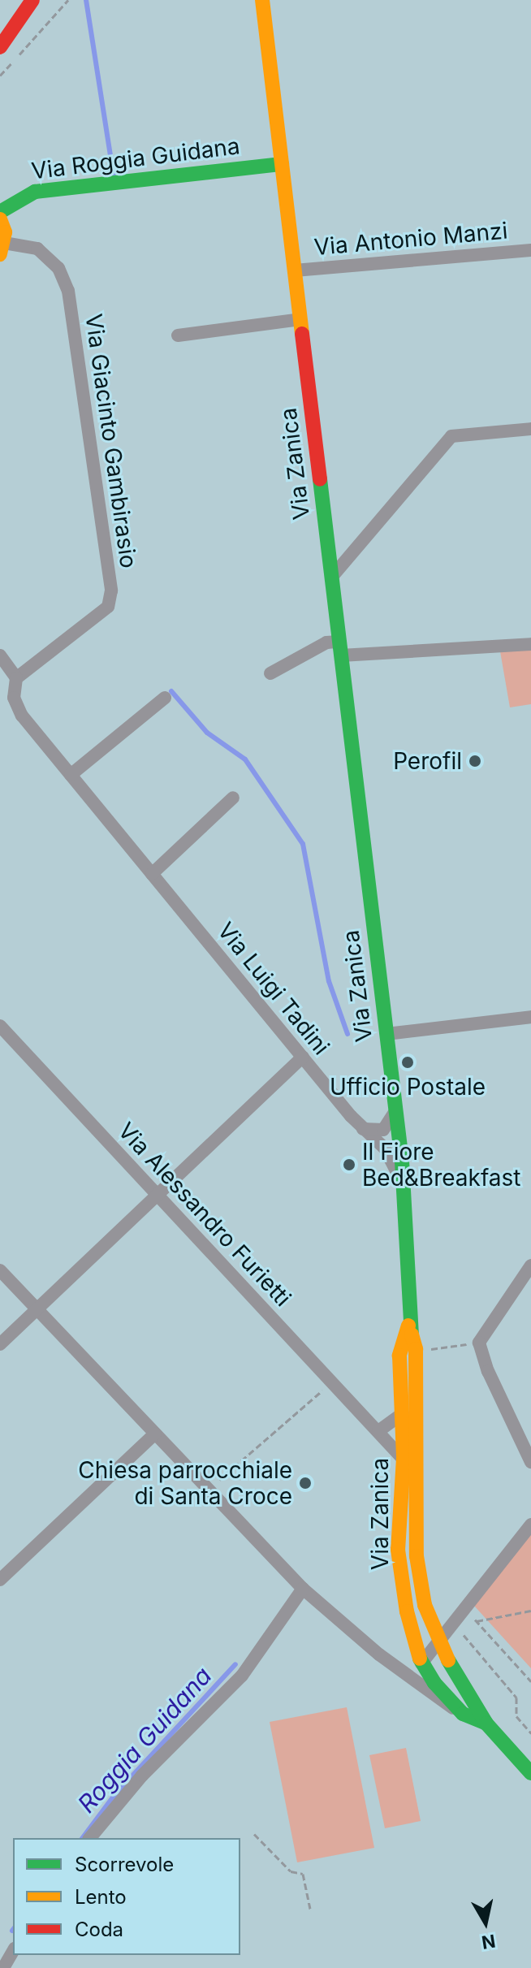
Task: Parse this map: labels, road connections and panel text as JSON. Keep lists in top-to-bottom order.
{
  "streets": {
    "main road": ["Via Roggia Guidana", "Via Zanica"],
    "street": [
      "Via Antonio Manzi",
      "Via Giacinto Gambirasio",
      "Via Luigi Tadini",
      "Via Alessandro Furietti"
    ]
  },
  "crossings": [
    ["Via Roggia Guidana", "Via Zanica"],
    ["Via Antonio Manzi", "Via Zanica"],
    ["Via Giacinto Gambirasio", "Via Luigi Tadini"],
    ["Via Zanica", "Via Luigi Tadini"],
    ["Via Zanica", "Via Alessandro Furietti"]
  ],
  "water": ["Roggia Guidana"],
  "places": [
    "Perofil",
    "Ufficio Postale",
    "Il Fiore Bed&Breakfast",
    "Chiesa parrocchiale di Santa Croce"
  ],
  "legend": ["Scorrevole", "Lento", "Coda"],
  "north": "bottom"
}
